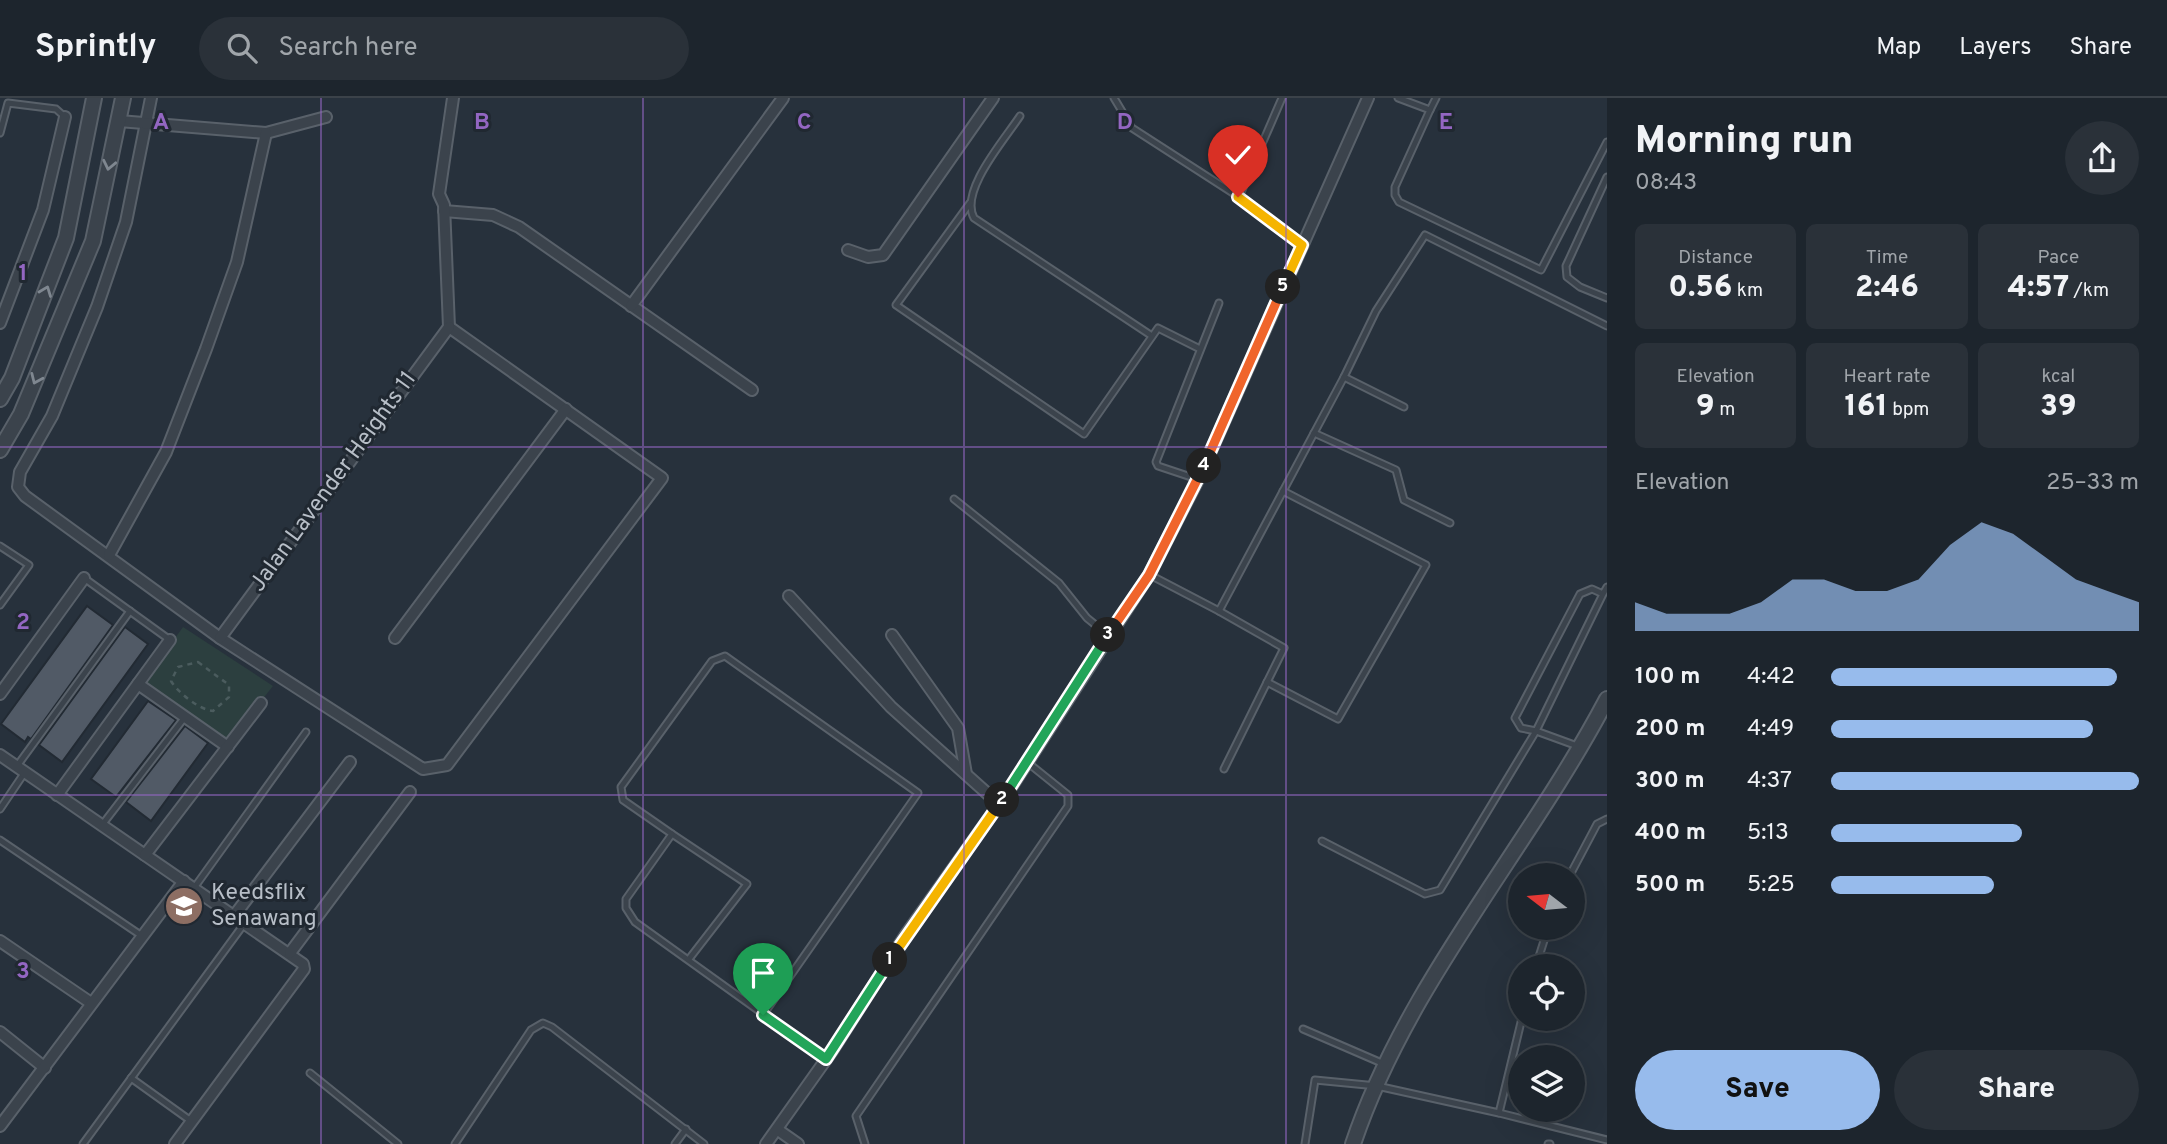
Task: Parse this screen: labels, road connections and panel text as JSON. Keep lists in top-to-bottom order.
{
  "streets": {
    "street": ["Jalan Lavender Heights 11"]
  },
  "places": {
    "school or university": ["Keedsflix Senawang"]
  },
  "north": "left",
  "page": {
    "header": "Sprintly",
    "search": "Search here",
    "nav": ["Map", "Layers", "Share"],
    "heading": ["Morning run", "08:43"],
    "stats": [
      ["Distance", "0.56 km"],
      ["Time", "2:46"],
      ["Pace", "4:57 /km"],
      ["Elevation", "9 m"],
      ["Heart rate", "161 bpm"],
      ["kcal", "39"]
    ],
    "pins": [
      "5",
      "4",
      "3",
      "2",
      "1"
    ],
    "chart": ["Elevation", "25–33 m"],
    "list": [
      {
        "name": "100 m",
        "note": "4:42"
      },
      {
        "name": "200 m",
        "note": "4:49"
      },
      {
        "name": "300 m",
        "note": "4:37"
      },
      {
        "name": "400 m",
        "note": "5:13"
      },
      {
        "name": "500 m",
        "note": "5:25"
      }
    ],
    "buttons": ["Save", "Share"]
  },
  "grid": {
    "columns": [
      "A",
      "B",
      "C",
      "D",
      "E"
    ],
    "rows": ["1", "2", "3"]
  }
}
